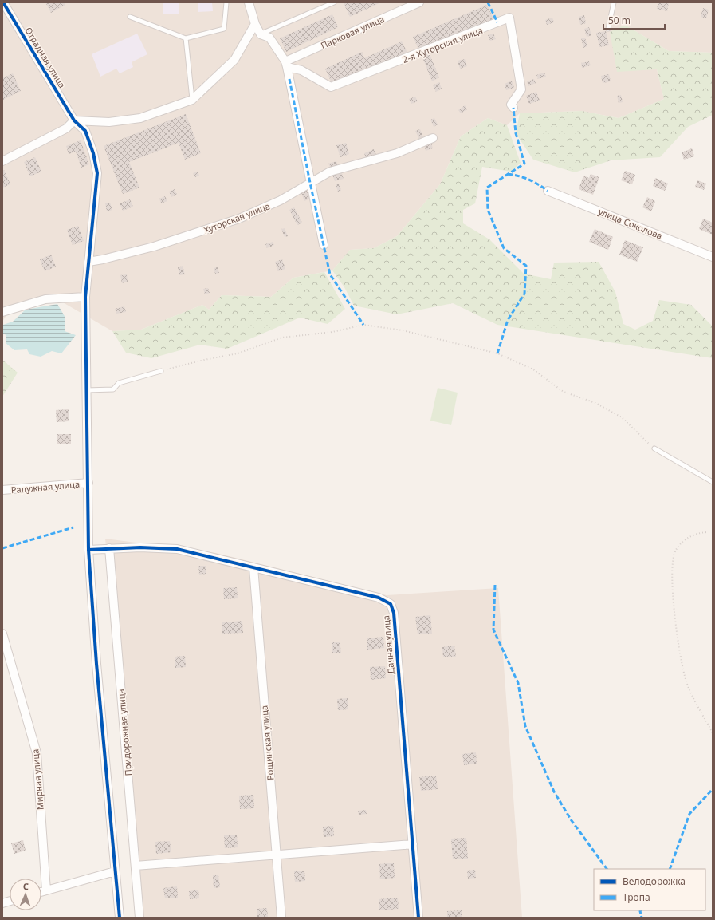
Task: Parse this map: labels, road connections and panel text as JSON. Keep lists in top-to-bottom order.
{
  "streets": {
    "street": [
      "Парковая улица",
      "2-я Хуторская улица",
      "Отрадная улица",
      "Хуторская улица",
      "улица Соколова",
      "Радужная улица",
      "Дачная улица",
      "Придорожная улица",
      "Рощинская улица",
      "Мирная улица"
    ]
  },
  "crossings": [
    ["Парковая улица", "2-я Хуторская улица"],
    ["Отрадная улица", "Хуторская улица"],
    ["Отрадная улица", "Радужная улица"],
    ["Отрадная улица", "Дачная улица"],
    ["Дачная улица", "Придорожная улица"],
    ["Дачная улица", "Рощинская улица"]
  ],
  "legend": ["Велодорожка", "Тропа"],
  "scale_bar": "50 m",
  "north": "top"
}
